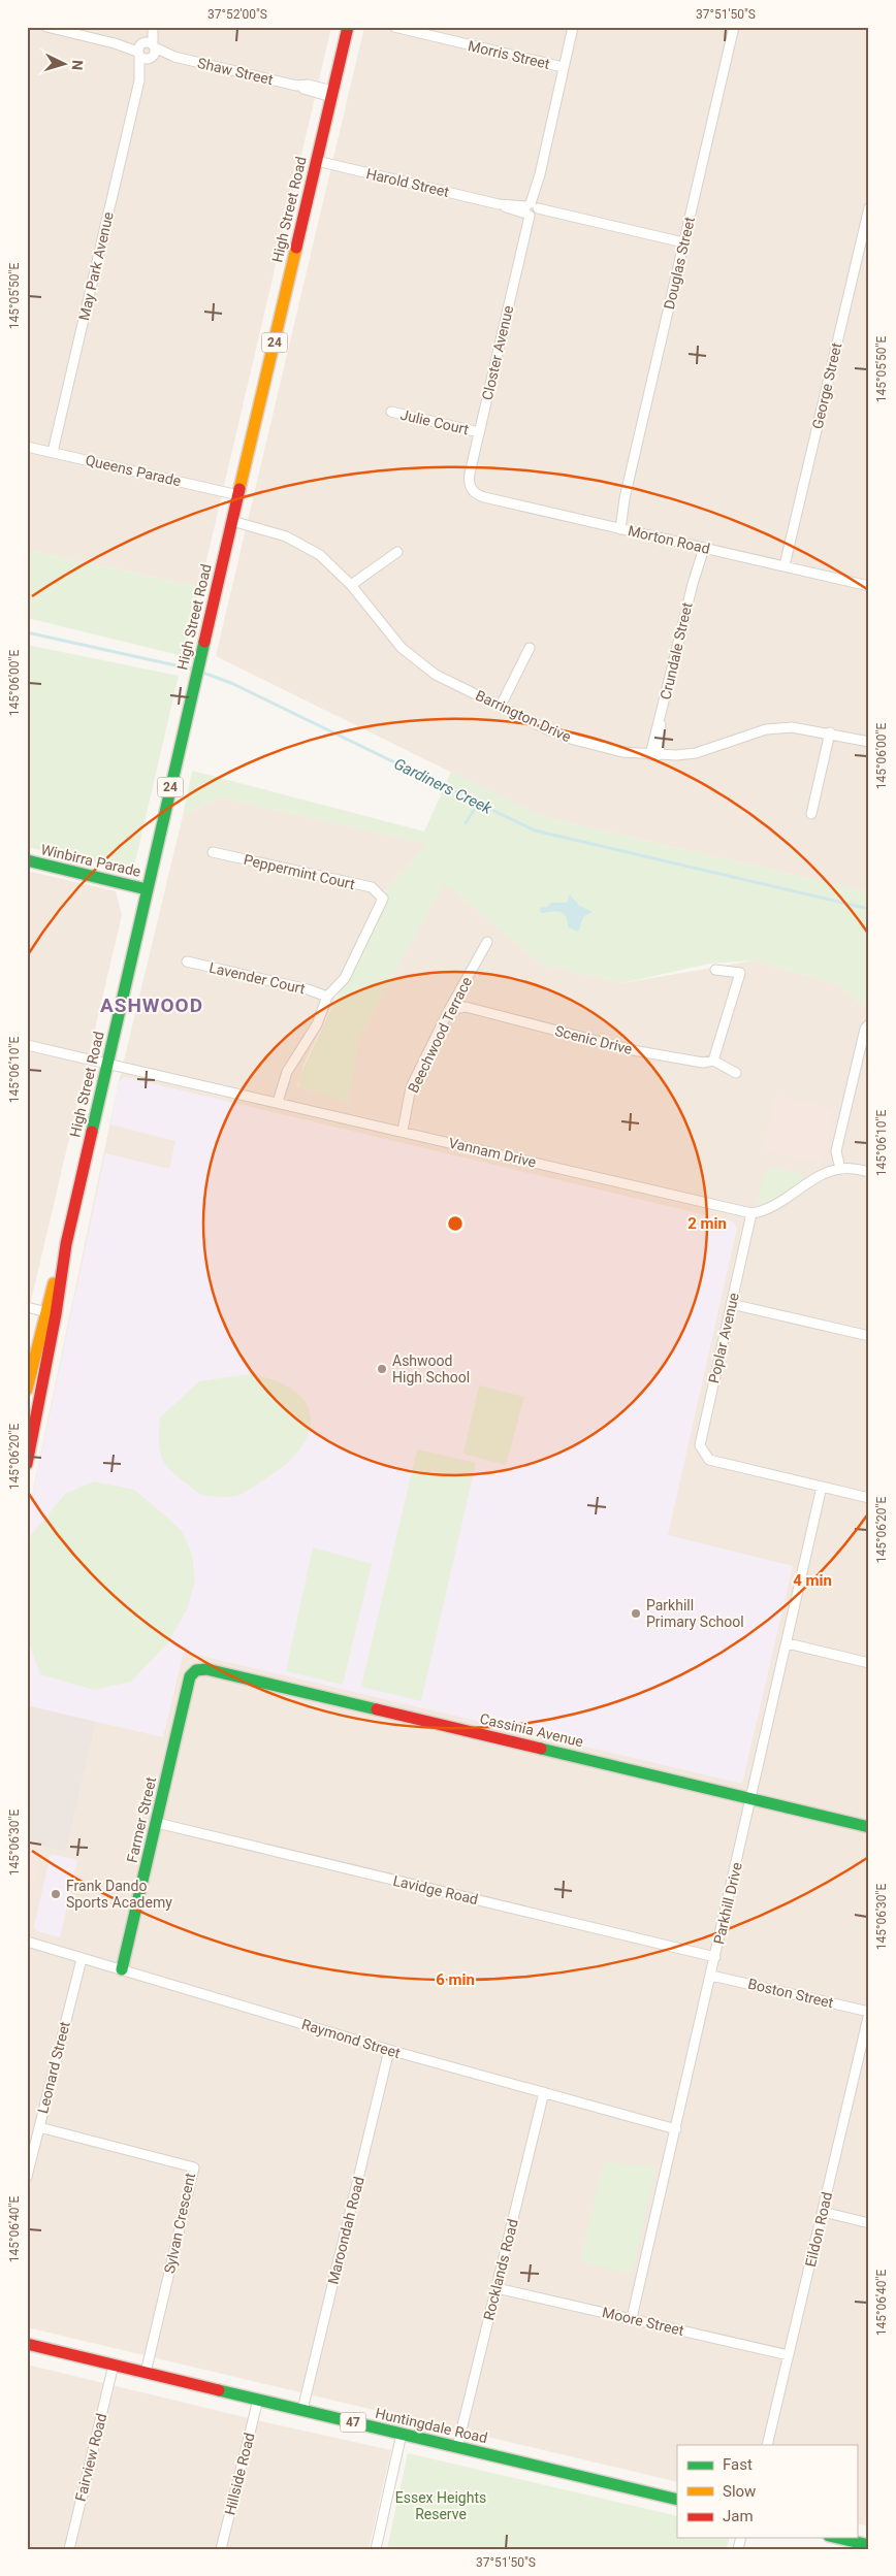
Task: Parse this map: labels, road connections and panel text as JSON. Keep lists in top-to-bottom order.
{
  "streets": {
    "main road": [
      "High Street Road",
      "24",
      "Winbirra Parade",
      "Cassinia Avenue",
      "Farmer Street",
      "47",
      "Huntingdale Road"
    ],
    "street": [
      "Morris Street",
      "Shaw Street",
      "Harold Street",
      "Douglas Street",
      "May Park Avenue",
      "Closter Avenue",
      "George Street",
      "Julie Court",
      "Queens Parade",
      "Morton Road",
      "Crundale Street",
      "Barrington Drive",
      "Peppermint Court",
      "Lavender Court",
      "Beechwood Terrace",
      "Scenic Drive",
      "Vannam Drive",
      "Poplar Avenue",
      "Lavidge Road",
      "Parkhill Drive",
      "Boston Street",
      "Raymond Street",
      "Leonard Street",
      "Sylvan Crescent",
      "Eildon Road",
      "Maroondah Road",
      "Rocklands Road",
      "Moore Street",
      "Fairview Road",
      "Hillside Road"
    ]
  },
  "crossings": [
    ["Morris Street", "Closter Avenue"],
    ["Shaw Street", "High Street Road"],
    ["Shaw Street", "May Park Avenue"],
    ["Harold Street", "High Street Road"],
    ["Harold Street", "Douglas Street"],
    ["Harold Street", "Closter Avenue"],
    ["High Street Road", "Queens Parade"],
    ["High Street Road", "Barrington Drive"],
    ["High Street Road", "Winbirra Parade"],
    ["High Street Road", "Vannam Drive"],
    ["Douglas Street", "Morton Road"],
    ["May Park Avenue", "Queens Parade"],
    ["Closter Avenue", "Julie Court"],
    ["Closter Avenue", "Morton Road"],
    ["George Street", "Morton Road"],
    ["Morton Road", "Crundale Street"],
    ["Crundale Street", "Barrington Drive"],
    ["Peppermint Court", "Lavender Court"],
    ["Beechwood Terrace", "Scenic Drive"],
    ["Beechwood Terrace", "Vannam Drive"],
    ["Vannam Drive", "Poplar Avenue"],
    ["Poplar Avenue", "Parkhill Drive"],
    ["Cassinia Avenue", "Farmer Street"],
    ["Cassinia Avenue", "Parkhill Drive"],
    ["Farmer Street", "Lavidge Road"],
    ["Farmer Street", "Raymond Street"],
    ["Lavidge Road", "Parkhill Drive"],
    ["Parkhill Drive", "Boston Street"],
    ["Parkhill Drive", "Raymond Street"],
    ["Parkhill Drive", "Moore Street"],
    ["Boston Street", "Eildon Road"],
    ["Raymond Street", "Leonard Street"],
    ["Raymond Street", "Maroondah Road"],
    ["Raymond Street", "Rocklands Road"],
    ["Leonard Street", "Sylvan Crescent"],
    ["Sylvan Crescent", "Huntingdale Road"],
    ["Eildon Road", "Moore Street"],
    ["Maroondah Road", "Huntingdale Road"],
    ["Rocklands Road", "Moore Street"],
    ["Rocklands Road", "Huntingdale Road"],
    ["Huntingdale Road", "Fairview Road"],
    ["Huntingdale Road", "Hillside Road"]
  ],
  "districts": ["ASHWOOD"],
  "water": ["Gardiners Creek"],
  "parks": ["Essex Heights Reserve"],
  "places": ["Ashwood High School", "Parkhill Primary School", "Frank Dando Sports Academy"],
  "legend": ["Fast", "Slow", "Jam"],
  "north": "right",
  "coordinates": [
    "37°52'00\"S",
    "37°51'50\"S",
    "145°05'50\"E",
    "145°06'00\"E",
    "145°06'10\"E",
    "145°06'20\"E",
    "145°06'30\"E",
    "145°06'40\"E"
  ],
  "rings": ["2 min", "4 min", "6 min"]
}
